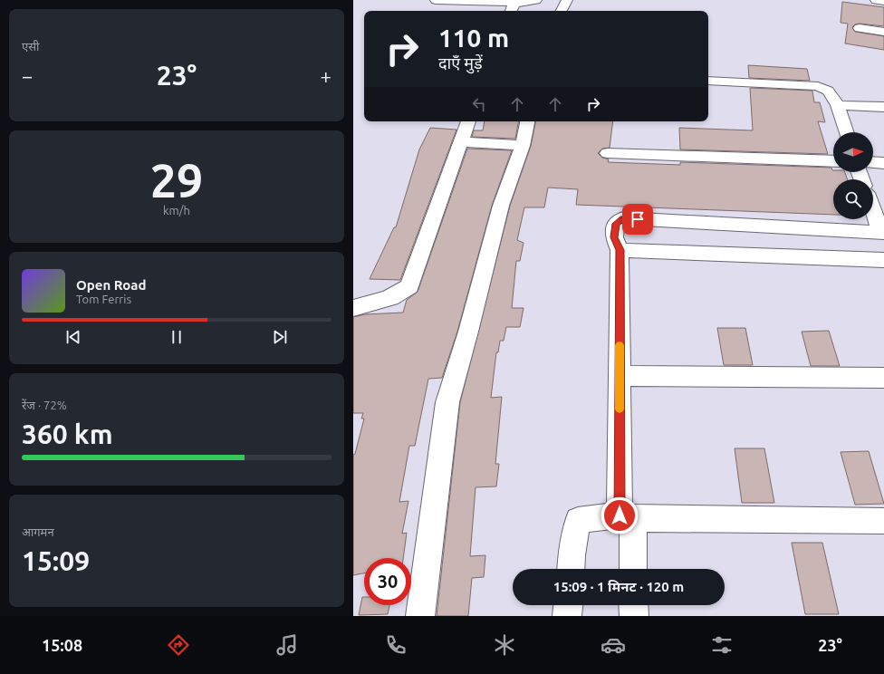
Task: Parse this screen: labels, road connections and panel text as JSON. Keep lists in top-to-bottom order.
{
  "north": "right",
  "page": {
    "tile": [
      "एसी",
      ["29", "km/h"],
      ["रेंज · 72%", "360 km"],
      ["आगमन", "15:09"]
    ],
    "turn": ["110 m", "दाएँ मुड़ें"],
    "heat": ["−", "23°", "+"],
    "song": ["Open Road", "Tom Ferris"],
    "limit": "30",
    "trip": "15:09 · 1 मिनट · 120 m",
    "tabs": ["15:08", "23°"]
  }
}
